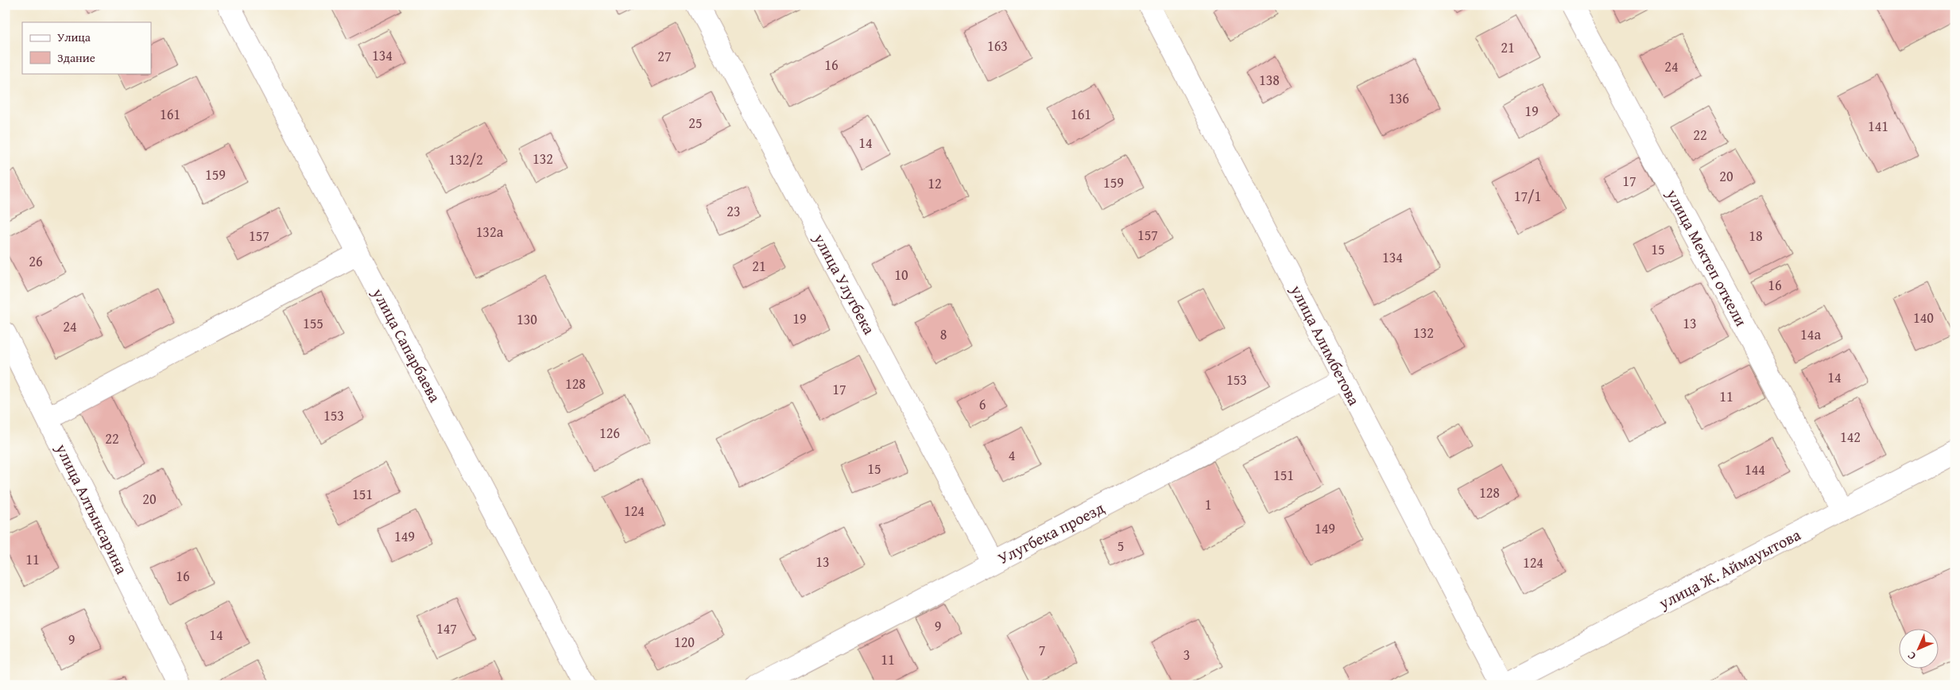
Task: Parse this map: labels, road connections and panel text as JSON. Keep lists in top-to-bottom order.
{
  "streets": {
    "street": [
      "улица Мектеп откели",
      "улица Улугбека",
      "улица Сапарбаева",
      "улица Алимбетова",
      "улица Алтынсарина",
      "Улугбека проезд",
      "улица Ж. Аймауытова"
    ]
  },
  "crossings": [
    ["улица Мектеп откели", "улица Ж. Аймауытова"],
    ["улица Улугбека", "Улугбека проезд"],
    ["улица Алимбетова", "Улугбека проезд"],
    ["улица Алимбетова", "улица Ж. Аймауытова"]
  ],
  "house_numbers": [
    "163",
    "21",
    "134",
    "27",
    "16",
    "24",
    "138",
    "136",
    "19",
    "161",
    "161",
    "25",
    "141",
    "22",
    "14",
    "132",
    "132/2",
    "159",
    "20",
    "17",
    "159",
    "12",
    "17/1",
    "23",
    "132а",
    "157",
    "157",
    "18",
    "15",
    "134",
    "26",
    "21",
    "10",
    "16",
    "140",
    "19",
    "130",
    "155",
    "13",
    "24",
    "132",
    "8",
    "14а",
    "14",
    "153",
    "128",
    "17",
    "11",
    "6",
    "153",
    "126",
    "142",
    "22",
    "4",
    "15",
    "144",
    "151",
    "128",
    "151",
    "20",
    "1",
    "124",
    "149",
    "149",
    "5",
    "11",
    "13",
    "124",
    "16",
    "9",
    "147",
    "14",
    "9",
    "120",
    "7",
    "3",
    "11"
  ],
  "legend": ["Улица", "Здание"],
  "north": "bottom left"
}
